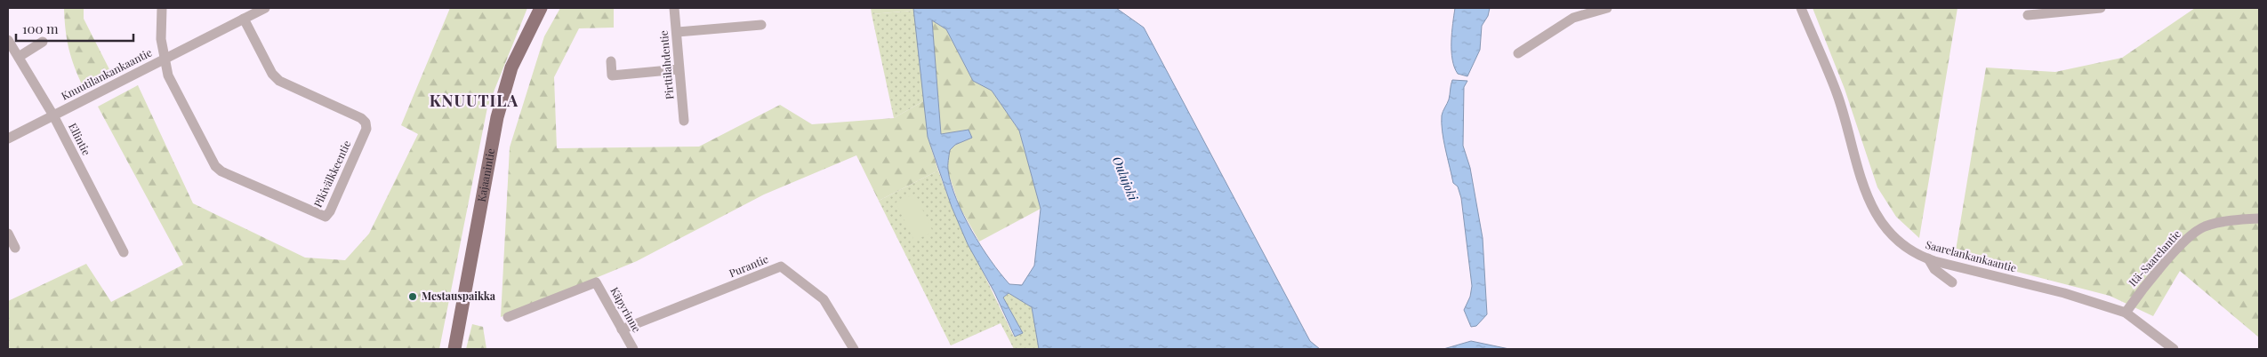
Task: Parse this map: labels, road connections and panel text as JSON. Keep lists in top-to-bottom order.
{
  "streets": {
    "main road": ["Kajaanintie"],
    "street": [
      "Pirttilahdentie",
      "Knuutilankankaantie",
      "Ellintie",
      "Pikivälkkeentie",
      "Saarelankankaantie",
      "Itä-Saarelantie",
      "Purantie",
      "Käpyrinne"
    ]
  },
  "crossings": [
    ["Knuutilankankaantie", "Ellintie"],
    ["Knuutilankankaantie", "Pikivälkkeentie"],
    ["Saarelankankaantie", "Itä-Saarelantie"],
    ["Purantie", "Käpyrinne"]
  ],
  "districts": ["KNUUTILA"],
  "water": ["Oulujoki"],
  "places": ["Mestauspaikka"],
  "scale_bar": "100 m"
}
